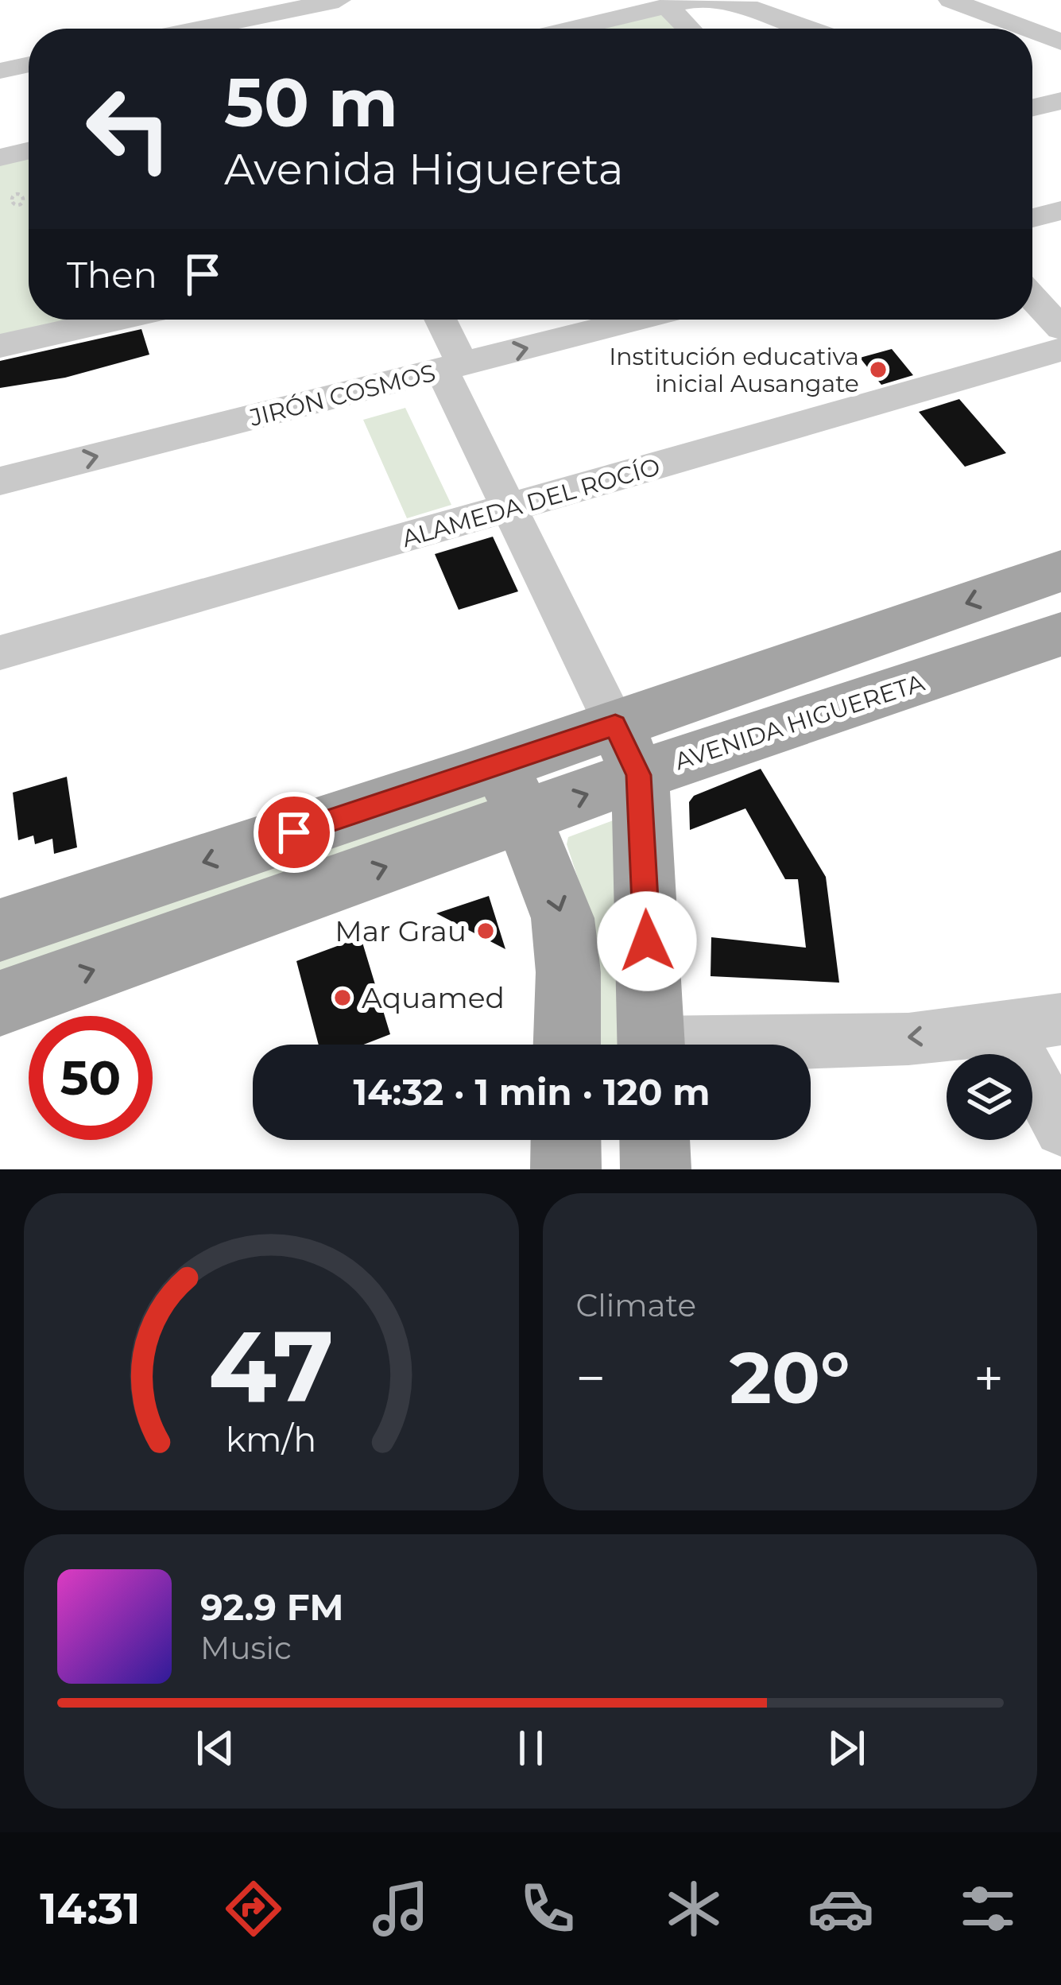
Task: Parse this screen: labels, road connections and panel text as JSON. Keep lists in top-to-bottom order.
{
  "streets": {
    "main road": ["AVENIDA HIGUERETA"],
    "street": ["JIRÓN COSMOS", "ALAMEDA DEL ROCÍO"]
  },
  "one_way": ["JIRÓN COSMOS"],
  "places": ["Institución educativa inicial Ausangate", "Mar Grau", "Aquamed"],
  "page": {
    "turn": ["50 m", "Avenida Higuereta"],
    "then": "Then",
    "limit": "50",
    "trip": "14:32 · 1 min · 120 m",
    "tile": "Climate",
    "heat": ["−", "20°", "+"],
    "song": ["92.9 FM", "Music"],
    "tabs": "14:31",
    "gauge": ["47", "km/h"]
  }
}
